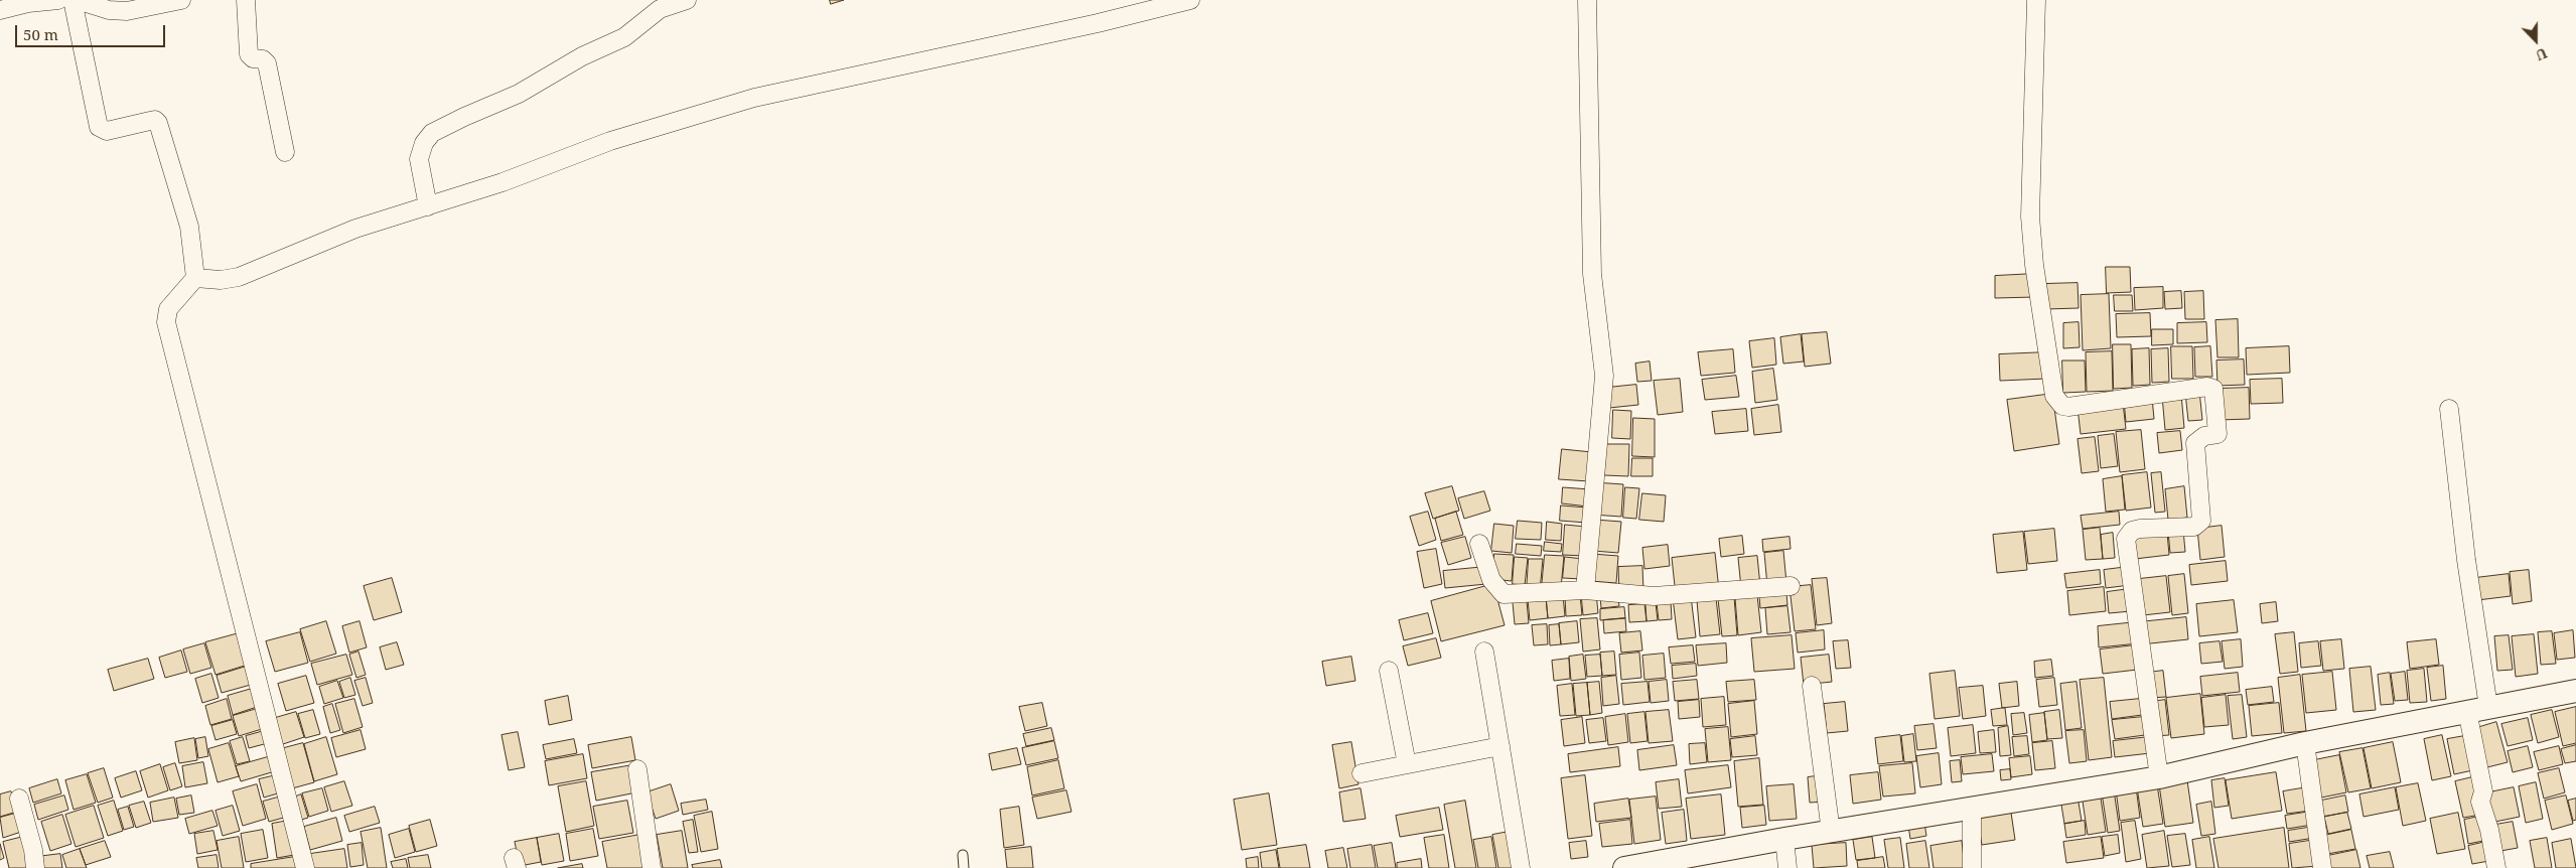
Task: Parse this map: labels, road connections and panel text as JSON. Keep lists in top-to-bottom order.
{
  "scale_bar": "50 m",
  "north": "bottom"
}
